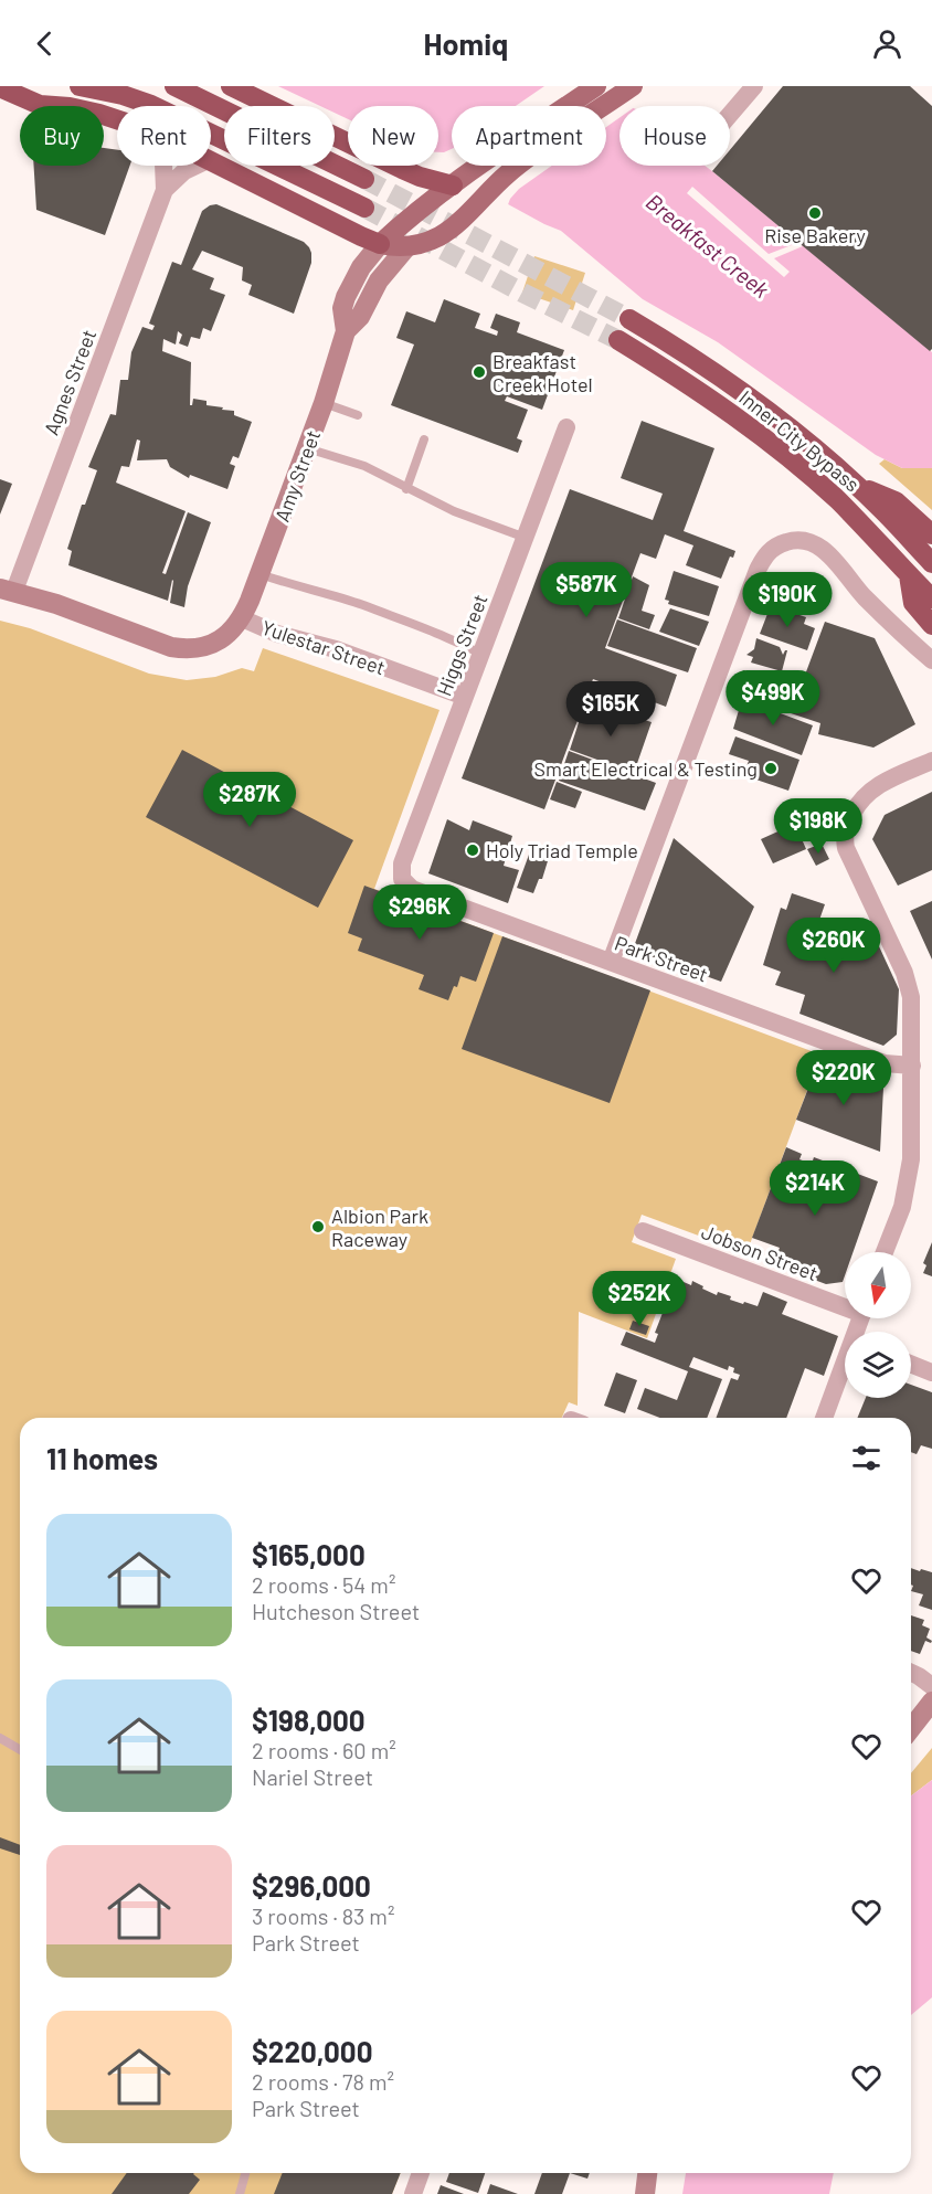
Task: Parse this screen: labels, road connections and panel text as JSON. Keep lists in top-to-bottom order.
{
  "streets": {
    "highway": ["Inner City Bypass"],
    "street": [
      "Agnes Street",
      "Amy Street",
      "Higgs Street",
      "Yulestar Street",
      "Park Street",
      "Jobson Street"
    ]
  },
  "crossings": [
    ["Agnes Street", "Yulestar Street"],
    ["Amy Street", "Yulestar Street"],
    ["Higgs Street", "Yulestar Street"],
    ["Higgs Street", "Park Street"]
  ],
  "water": ["Breakfast Creek"],
  "places": [
    "Rise Bakery",
    "Breakfast Creek Hotel",
    "Smart Electrical & Testing",
    "Holy Triad Temple",
    "Albion Park Raceway"
  ],
  "north": "bottom",
  "page": {
    "header": "Homiq",
    "chip": [
      "Buy",
      "Rent",
      "Filters",
      "New",
      "Apartment",
      "House"
    ],
    "price": [
      "$587K",
      "$190K",
      "$499K",
      "$165K",
      "$287K",
      "$198K",
      "$296K",
      "$260K",
      "$220K",
      "$214K",
      "$252K"
    ],
    "heading": "11 homes",
    "list": [
      {
        "name": "$165,000",
        "note": "2 rooms · 54 m² · Hutcheson Street"
      },
      {
        "name": "$198,000",
        "note": "2 rooms · 60 m² · Nariel Street"
      },
      {
        "name": "$296,000",
        "note": "3 rooms · 83 m² · Park Street"
      },
      {
        "name": "$220,000",
        "note": "2 rooms · 78 m² · Park Street"
      }
    ]
  }
}
